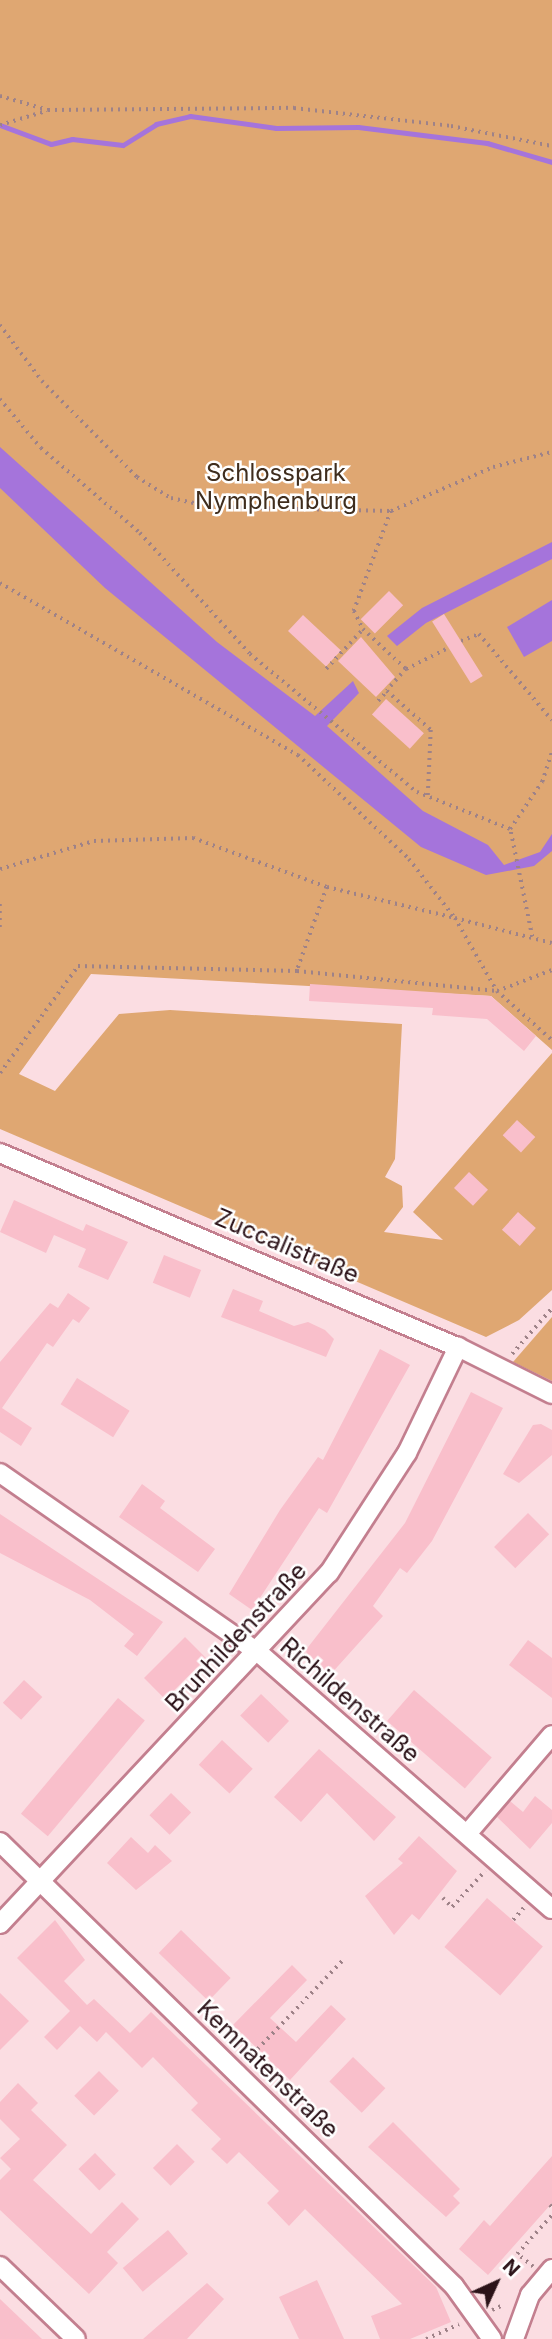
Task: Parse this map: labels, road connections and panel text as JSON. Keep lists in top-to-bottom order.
{
  "streets": {
    "street": [
      "Zuccalistraße",
      "Brunhildenstraße",
      "Richildenstraße",
      "Kemnatenstraße"
    ]
  },
  "crossings": [
    ["Zuccalistraße", "Brunhildenstraße"],
    ["Brunhildenstraße", "Richildenstraße"],
    ["Brunhildenstraße", "Kemnatenstraße"]
  ],
  "parks": ["Schlosspark Nymphenburg"],
  "north": "top right"
}
